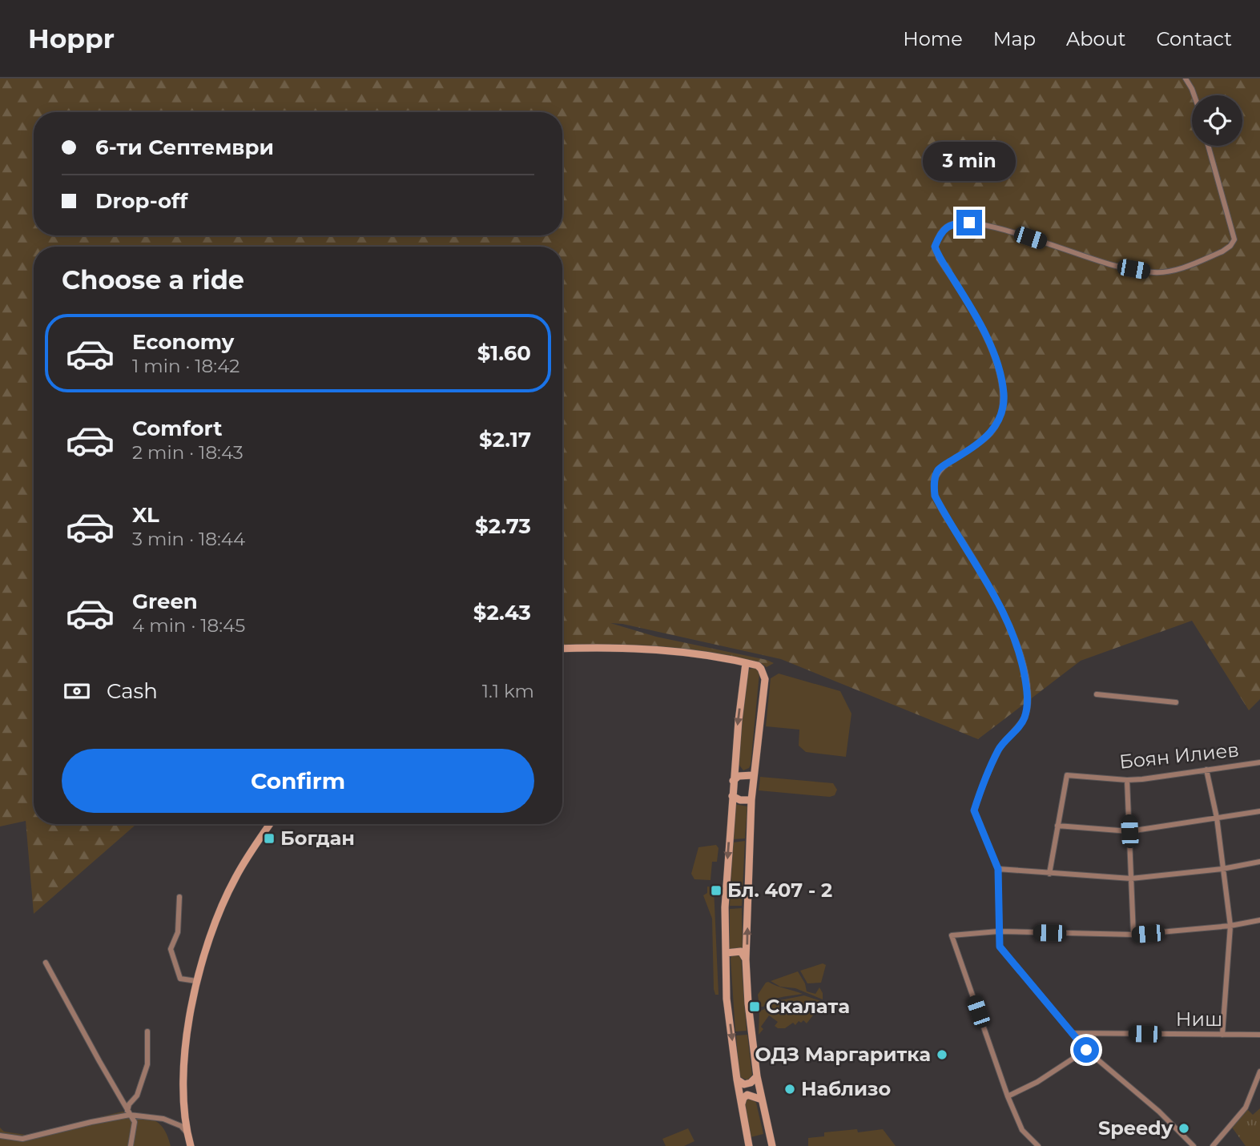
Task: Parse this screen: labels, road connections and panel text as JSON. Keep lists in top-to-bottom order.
{
  "streets": {
    "street": ["Боян Илиев", "Ниш"]
  },
  "places": {
    "transit": ["Богдан", "Бл. 407 - 2", "Скалата"],
    "other": ["ОДЗ Маргаритка", "Наблизо", "Speedy"]
  },
  "page": {
    "header": "Hoppr",
    "nav": [
      "Home",
      "Map",
      "About",
      "Contact"
    ],
    "banner": ["6-ти Септември", "Drop-off"],
    "bubble": "3 min",
    "heading": "Choose a ride",
    "list": [
      {
        "name": "Economy",
        "note": "1 min · 18:42",
        "value": "$1.60"
      },
      {
        "name": "Comfort",
        "note": "2 min · 18:43",
        "value": "$2.17"
      },
      {
        "name": "XL",
        "note": "3 min · 18:44",
        "value": "$2.73"
      },
      {
        "name": "Green",
        "note": "4 min · 18:45",
        "value": "$2.43"
      }
    ],
    "pay": ["Cash", "1.1 km"],
    "buttons": "Confirm"
  }
}
